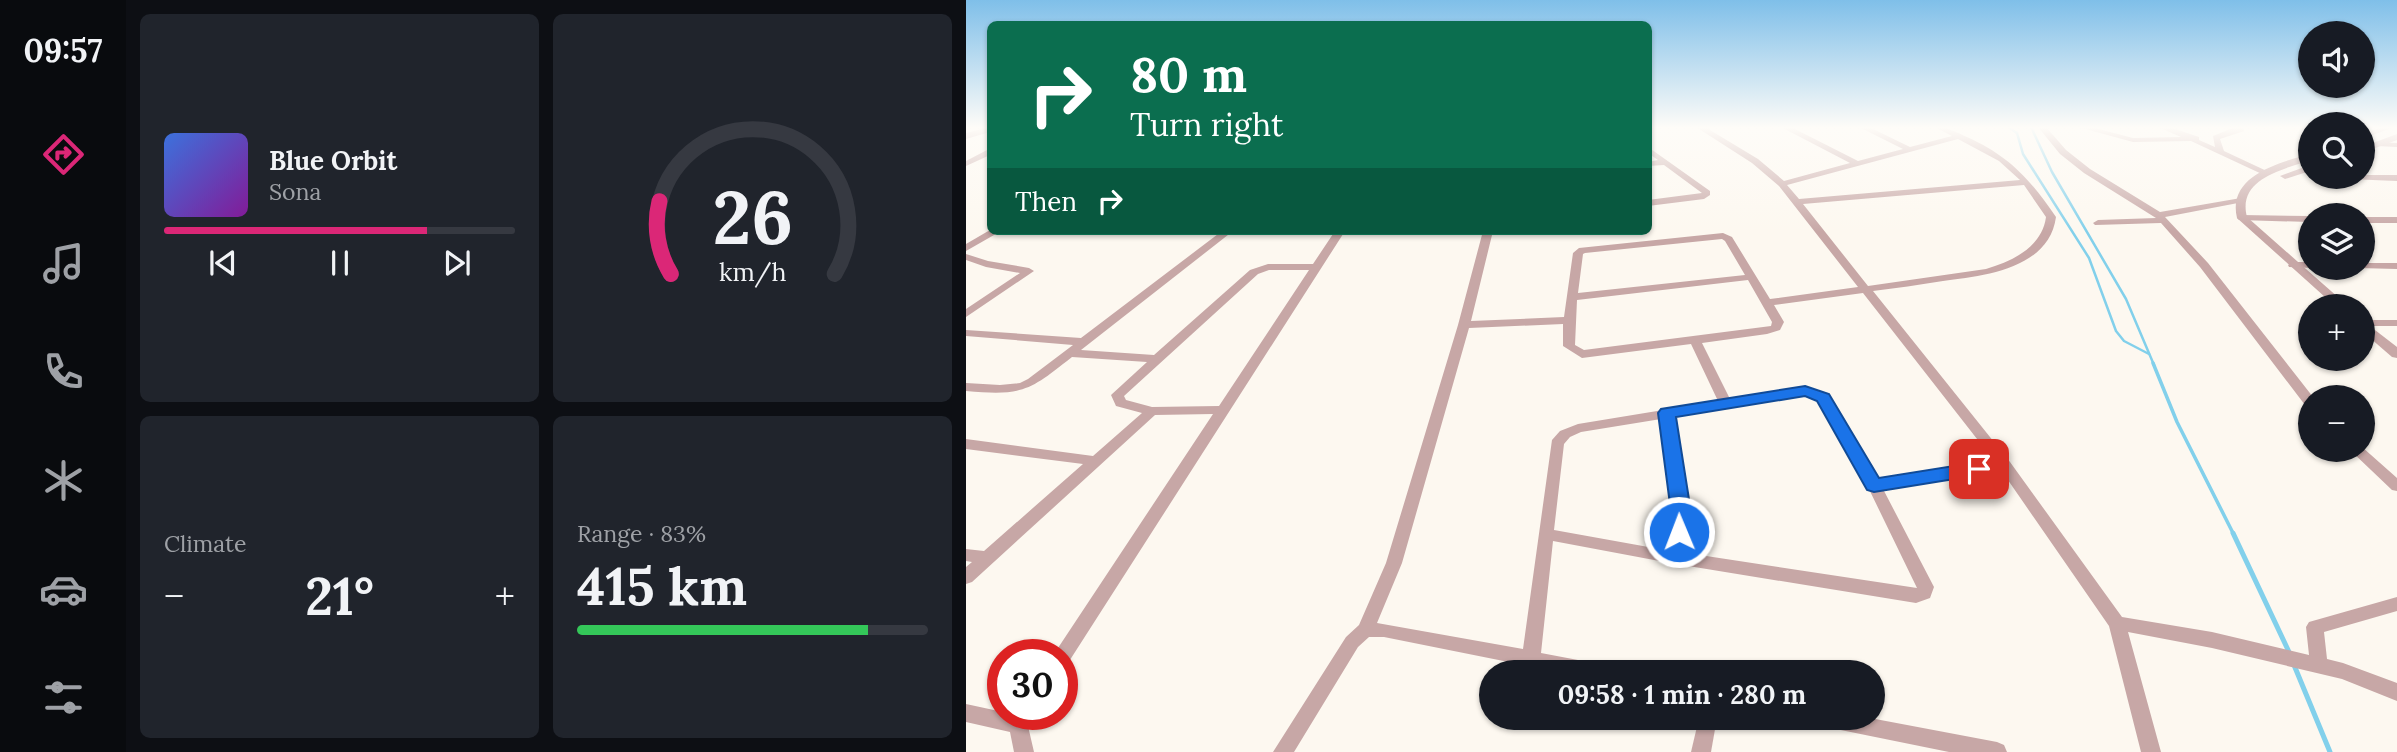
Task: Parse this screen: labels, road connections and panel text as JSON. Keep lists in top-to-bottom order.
{
  "page": {
    "tabs": "09:57",
    "map_buttons": ["+", "−"],
    "turn": ["80 m", "Turn right"],
    "song": ["Blue Orbit", "Sona"],
    "then": "Then",
    "tile": [
      "Climate",
      ["Range · 83%", "415 km"]
    ],
    "heat": ["−", "21°", "+"],
    "limit": "30",
    "trip": "09:58 · 1 min · 280 m",
    "gauge": ["26", "km/h"]
  }
}
